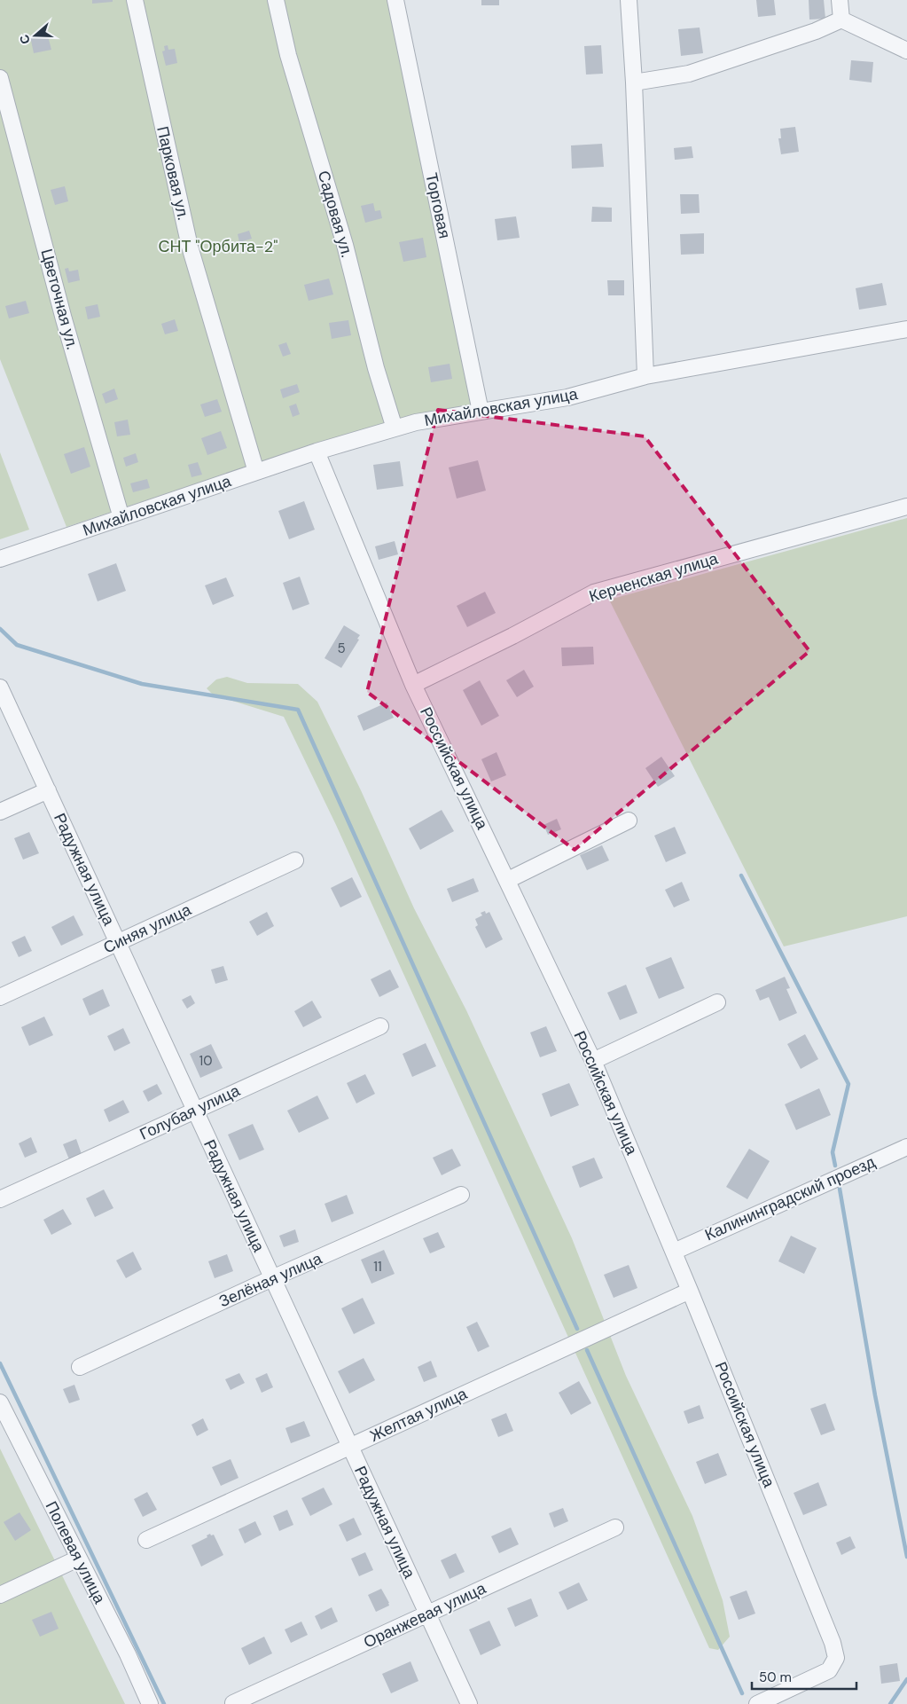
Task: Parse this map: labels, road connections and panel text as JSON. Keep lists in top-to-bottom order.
{
  "streets": {
    "street": [
      "Парковая ул.",
      "Торговая",
      "Садовая ул.",
      "Цветочная ул.",
      "Михайловская улица",
      "Керченская улица",
      "Российская улица",
      "Радужная улица",
      "Синяя улица",
      "Голубая улица",
      "Калининградский проезд",
      "Зелёная улица",
      "Желтая улица",
      "Полевая улица",
      "Оранжевая улица"
    ]
  },
  "crossings": [
    ["Парковая ул.", "Михайловская улица"],
    ["Торговая", "Михайловская улица"],
    ["Садовая ул.", "Михайловская улица"],
    ["Цветочная ул.", "Михайловская улица"],
    ["Михайловская улица", "Российская улица"],
    ["Керченская улица", "Российская улица"],
    ["Российская улица", "Калининградский проезд"],
    ["Российская улица", "Желтая улица"],
    ["Радужная улица", "Синяя улица"],
    ["Радужная улица", "Голубая улица"],
    ["Радужная улица", "Зелёная улица"],
    ["Радужная улица", "Желтая улица"],
    ["Радужная улица", "Оранжевая улица"]
  ],
  "parks": ["СНТ \"Орбита-2\""],
  "house_numbers": ["5", "10", "11"],
  "scale_bar": "50 m",
  "north": "left"
}
